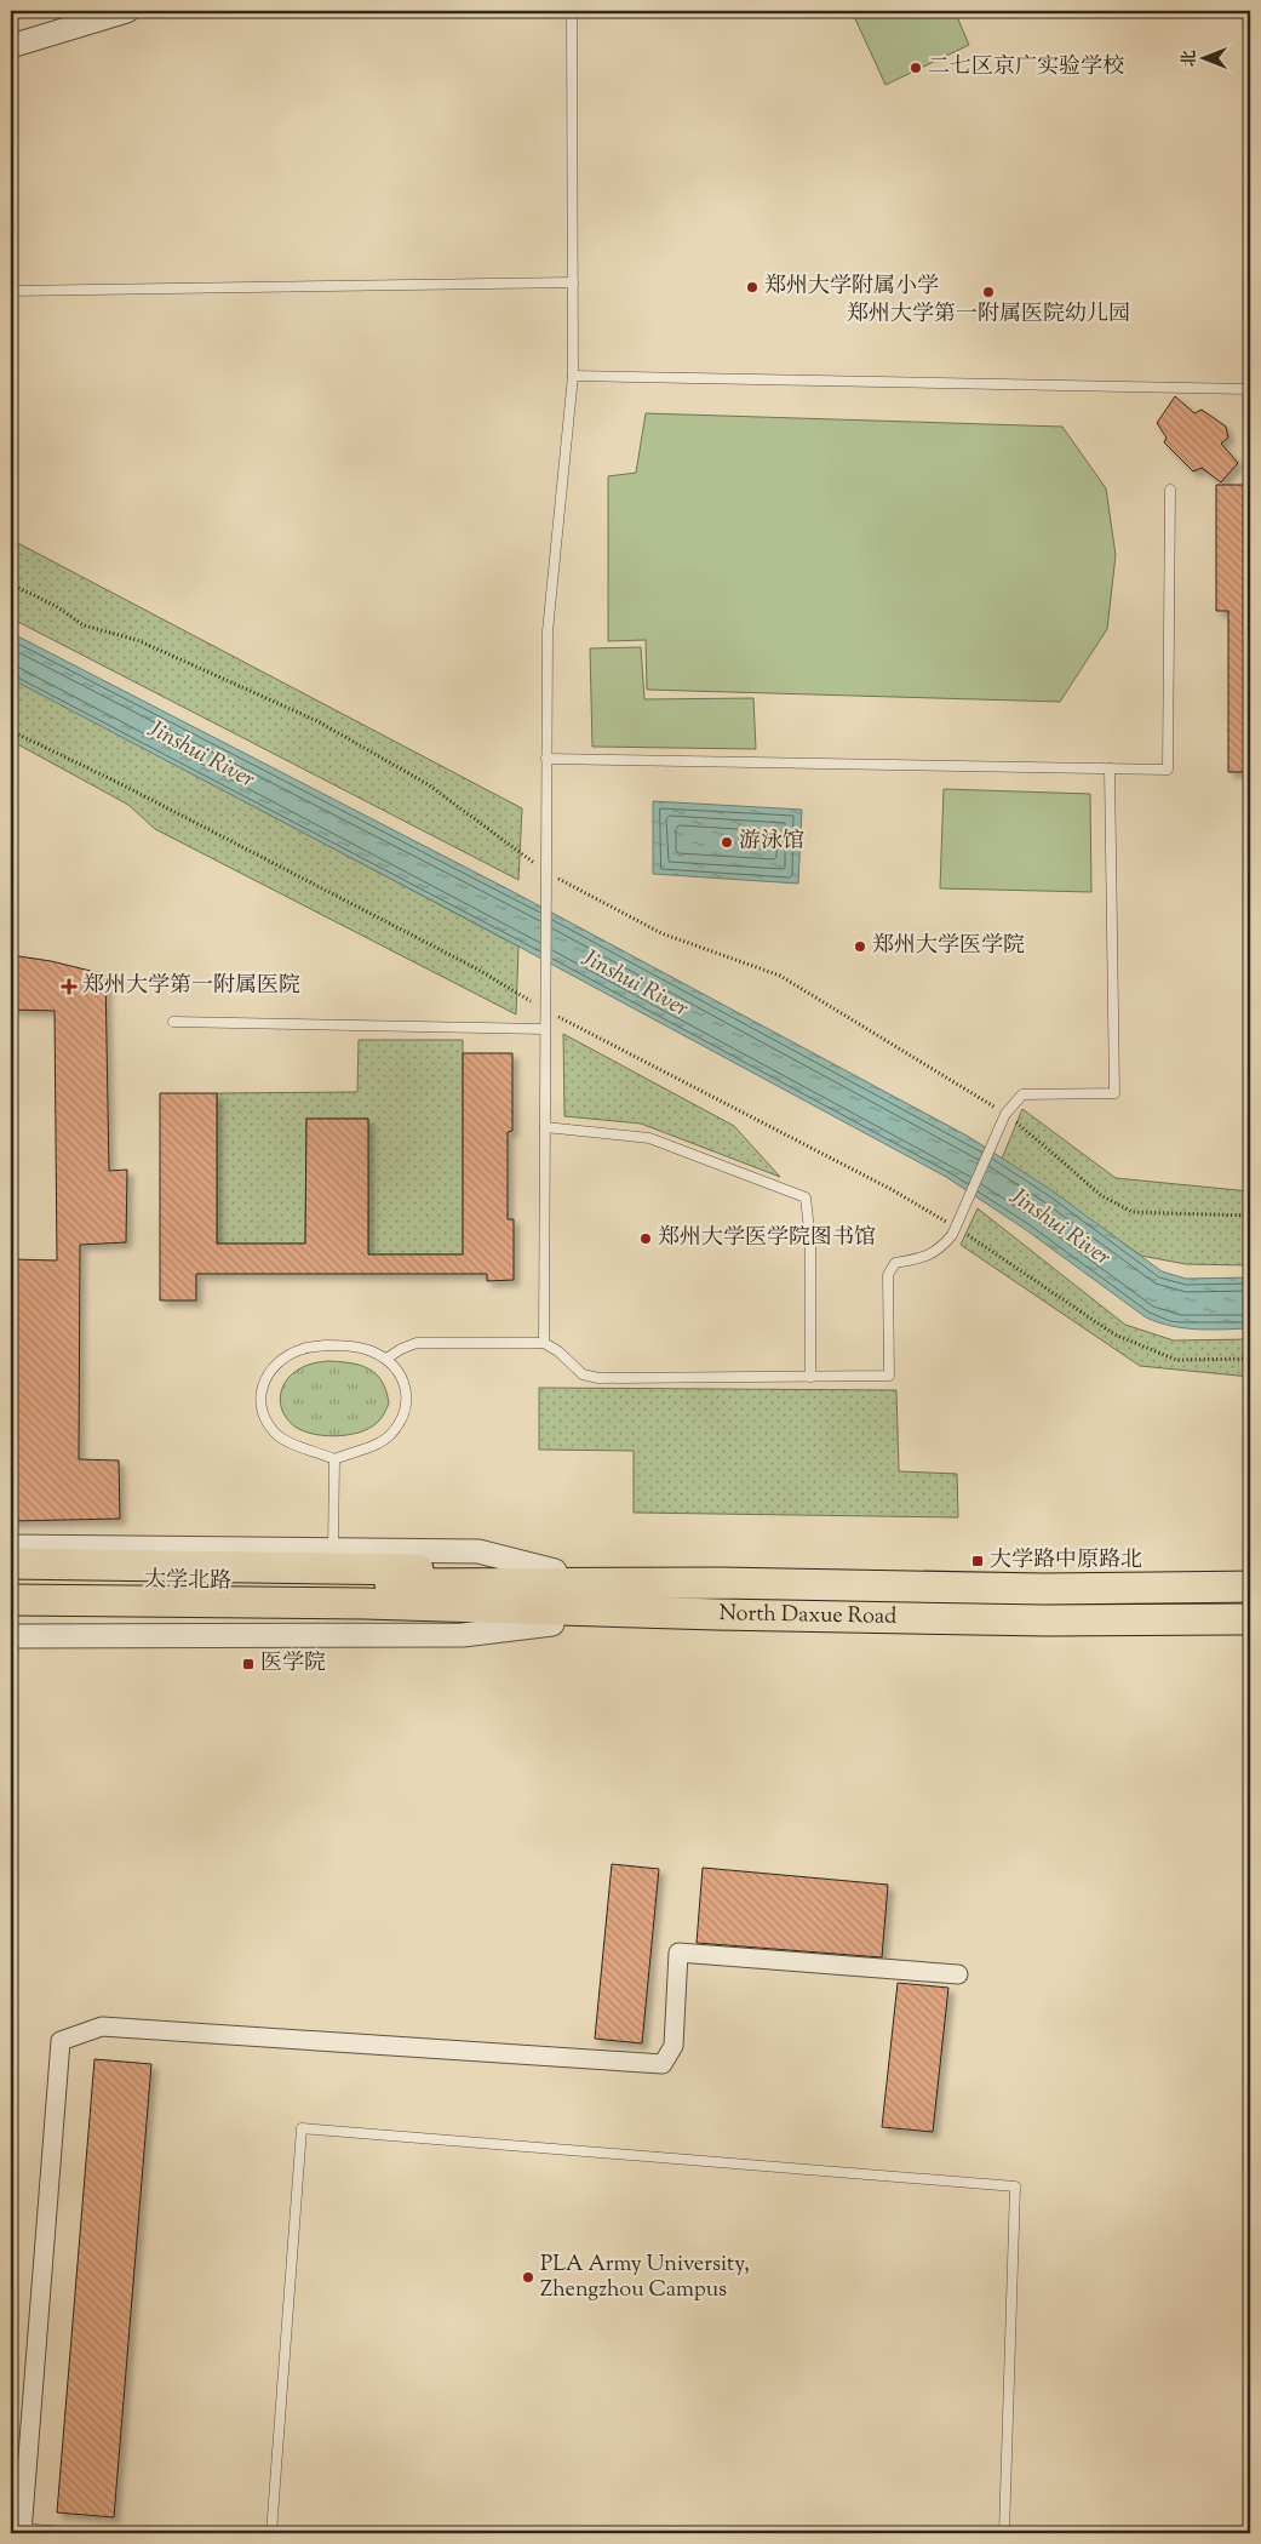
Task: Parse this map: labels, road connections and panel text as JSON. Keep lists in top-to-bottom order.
{
  "streets": {
    "main road": ["大学北路", "North Daxue Road"]
  },
  "crossings": [
    ["大学北路", "North Daxue Road"]
  ],
  "water": ["Jinshui River"],
  "places": {
    "other": [
      "二七区京广实验学校",
      "郑州大学附属小学",
      "郑州大学第一附属医院幼儿园",
      "游泳馆",
      "郑州大学医学院",
      "郑州大学医学院图书馆",
      "PLA Army University, Zhengzhou Campus"
    ],
    "health": ["郑州大学第一附属医院"],
    "transit": ["大学路中原路北", "医学院"]
  },
  "north": "left"
}
